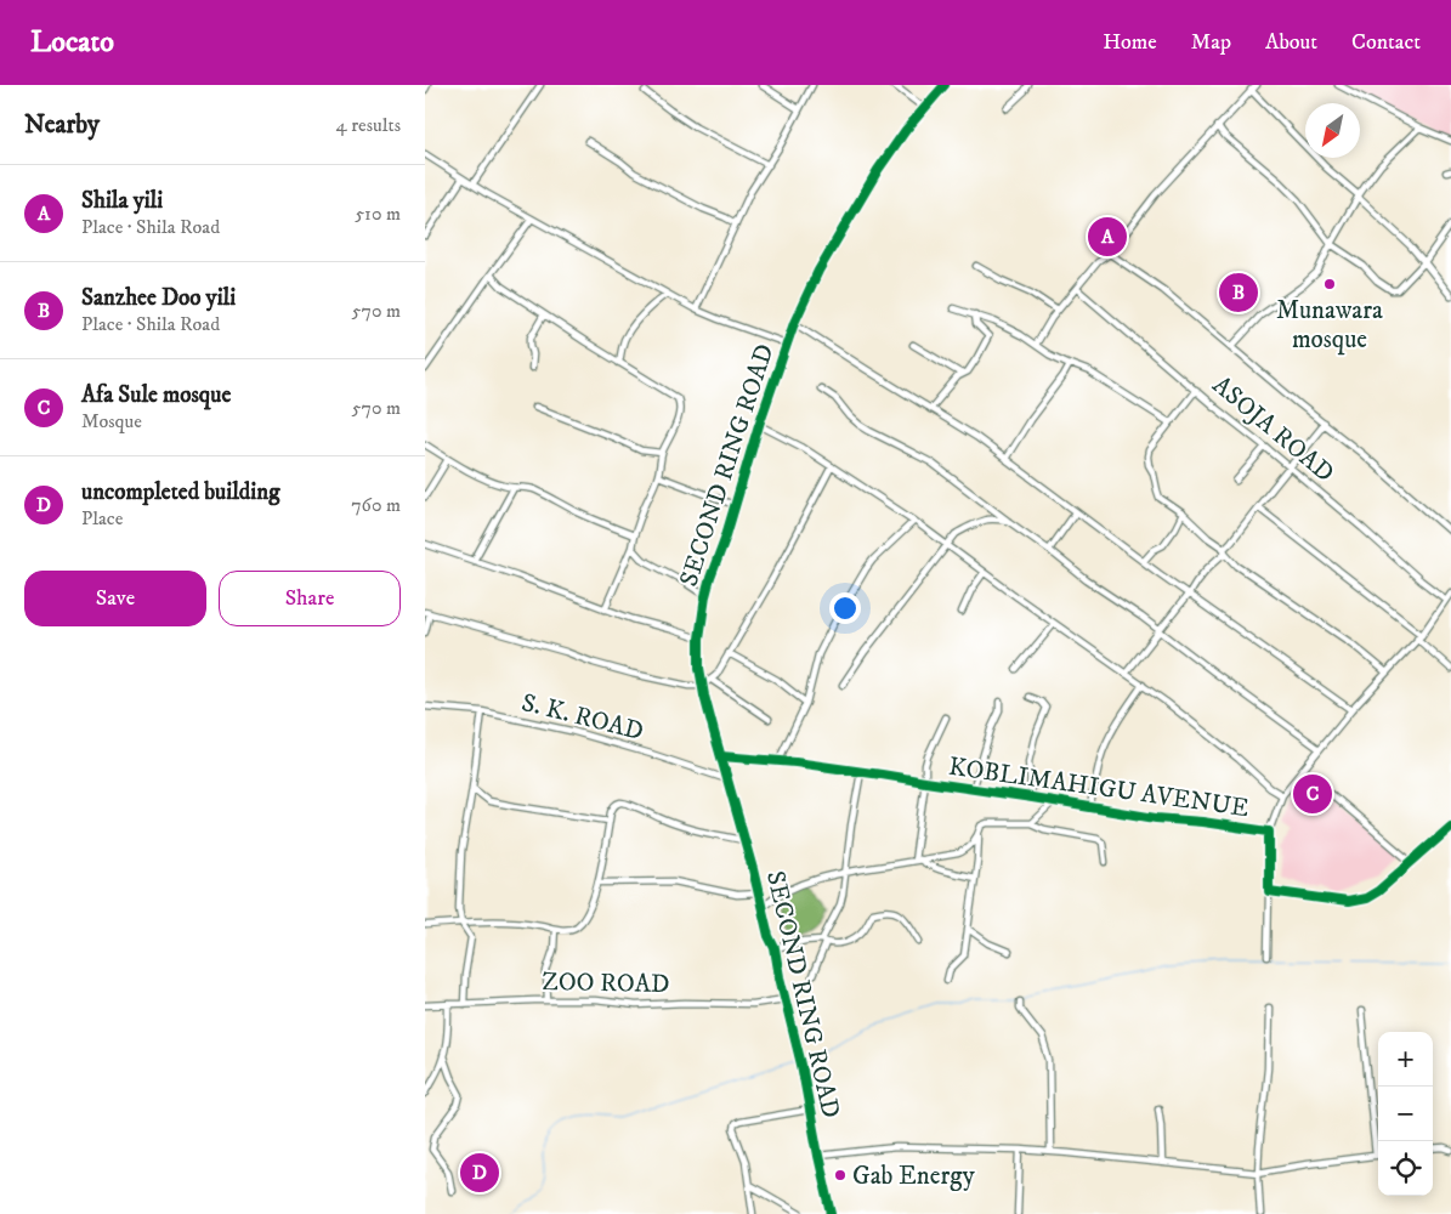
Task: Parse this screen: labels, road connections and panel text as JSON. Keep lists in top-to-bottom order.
{
  "streets": {
    "street": [
      "ASOJA ROAD",
      "SECOND RING ROAD",
      "S. K. ROAD",
      "KOBLIMAHIGU AVENUE",
      "ZOO ROAD"
    ]
  },
  "crossings": [
    ["SECOND RING ROAD", "S. K. ROAD"],
    ["SECOND RING ROAD", "KOBLIMAHIGU AVENUE"],
    ["SECOND RING ROAD", "ZOO ROAD"]
  ],
  "places": ["Munawara mosque", "Gab Energy"],
  "north": "bottom left",
  "page": {
    "header": "Locato",
    "nav": [
      "Home",
      "Map",
      "About",
      "Contact"
    ],
    "heading": ["Nearby", "4 results"],
    "list": [
      {
        "mark": "A",
        "name": "Shila yili",
        "note": "Place · Shila Road",
        "value": "510 m"
      },
      {
        "mark": "B",
        "name": "Sanzhee Doo yili",
        "note": "Place · Shila Road",
        "value": "570 m"
      },
      {
        "mark": "C",
        "name": "Afa Sule mosque",
        "note": "Mosque",
        "value": "570 m"
      },
      {
        "mark": "D",
        "name": "uncompleted building",
        "note": "Place",
        "value": "760 m"
      }
    ],
    "pins": [
      "A",
      "B",
      "C",
      "D"
    ],
    "buttons": ["Save", "Share"],
    "map_buttons": ["+", "−"]
  }
}
